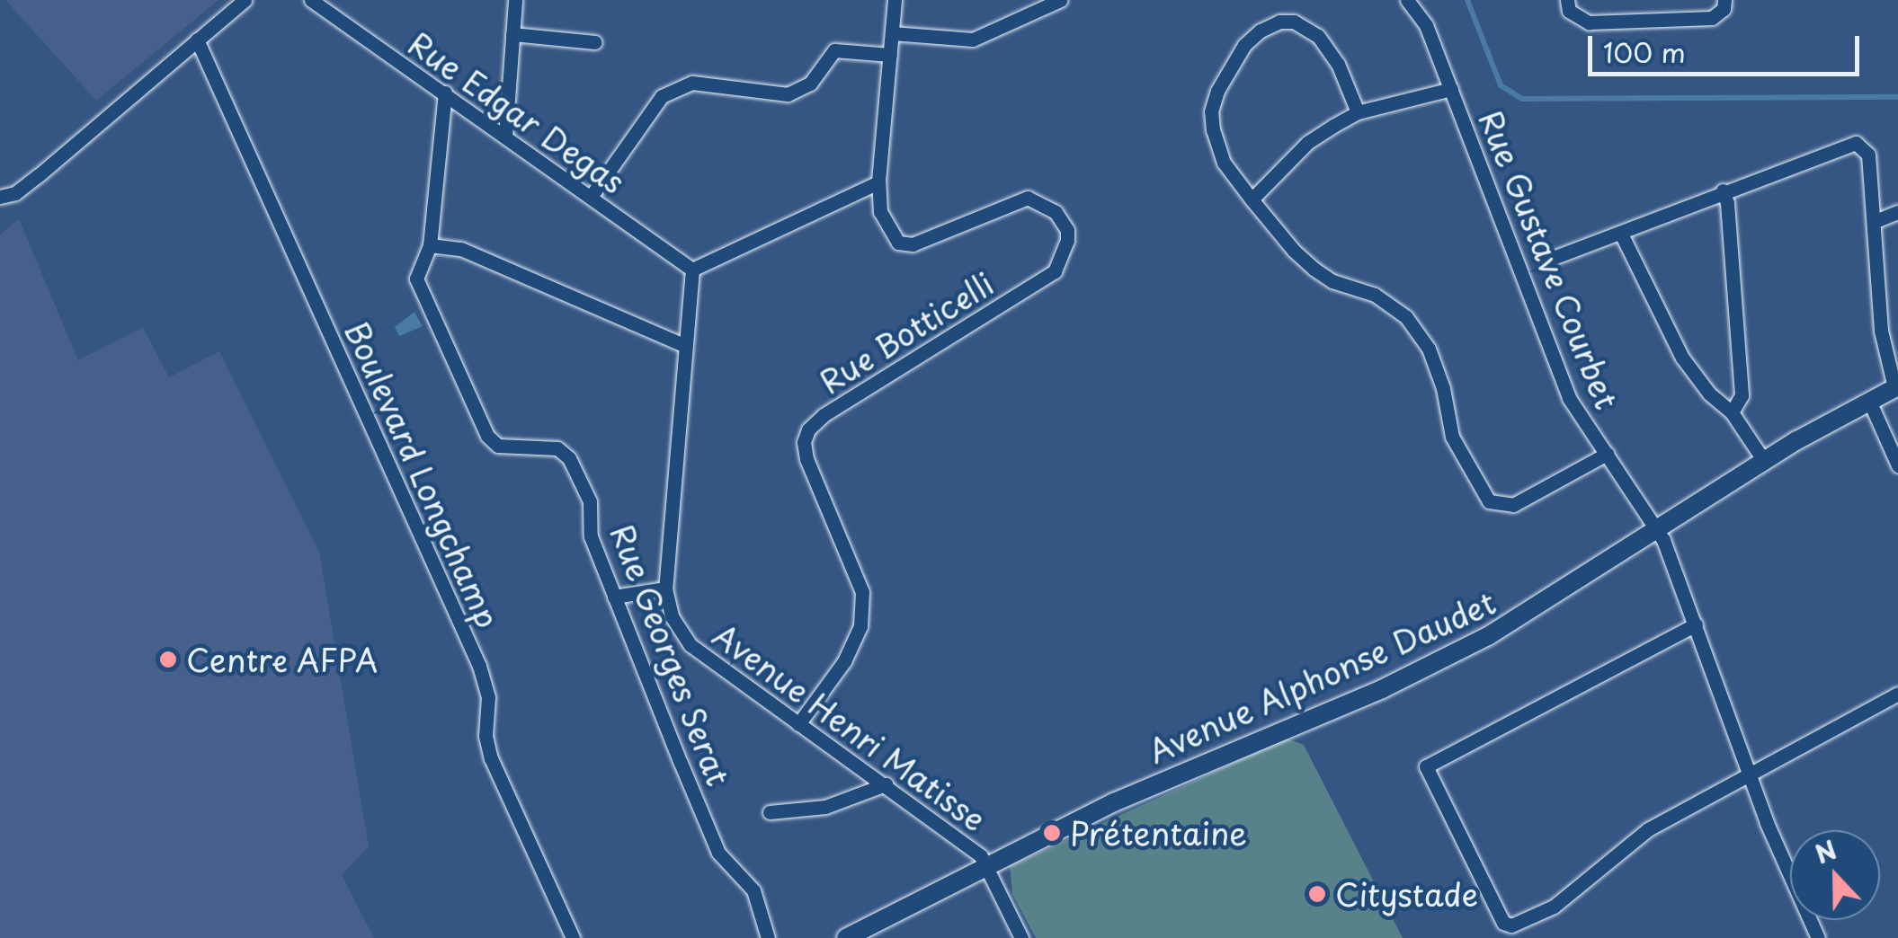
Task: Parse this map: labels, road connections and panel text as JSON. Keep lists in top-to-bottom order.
{
  "streets": {
    "street": [
      "Rue Edgar Degas",
      "Rue Gustave Courbet",
      "Rue Botticelli",
      "Boulevard Longchamp",
      "Rue Georges Serat",
      "Avenue Alphonse Daudet",
      "Avenue Henri Matisse"
    ]
  },
  "crossings": [
    ["Rue Edgar Degas", "Rue Georges Serat"],
    ["Rue Edgar Degas", "Avenue Henri Matisse"],
    ["Rue Gustave Courbet", "Avenue Alphonse Daudet"],
    ["Rue Botticelli", "Avenue Henri Matisse"],
    ["Avenue Alphonse Daudet", "Avenue Henri Matisse"]
  ],
  "places": ["Centre AFPA", "Prétentaine", "Citystade"],
  "scale_bar": "100 m",
  "north": "top"
}
